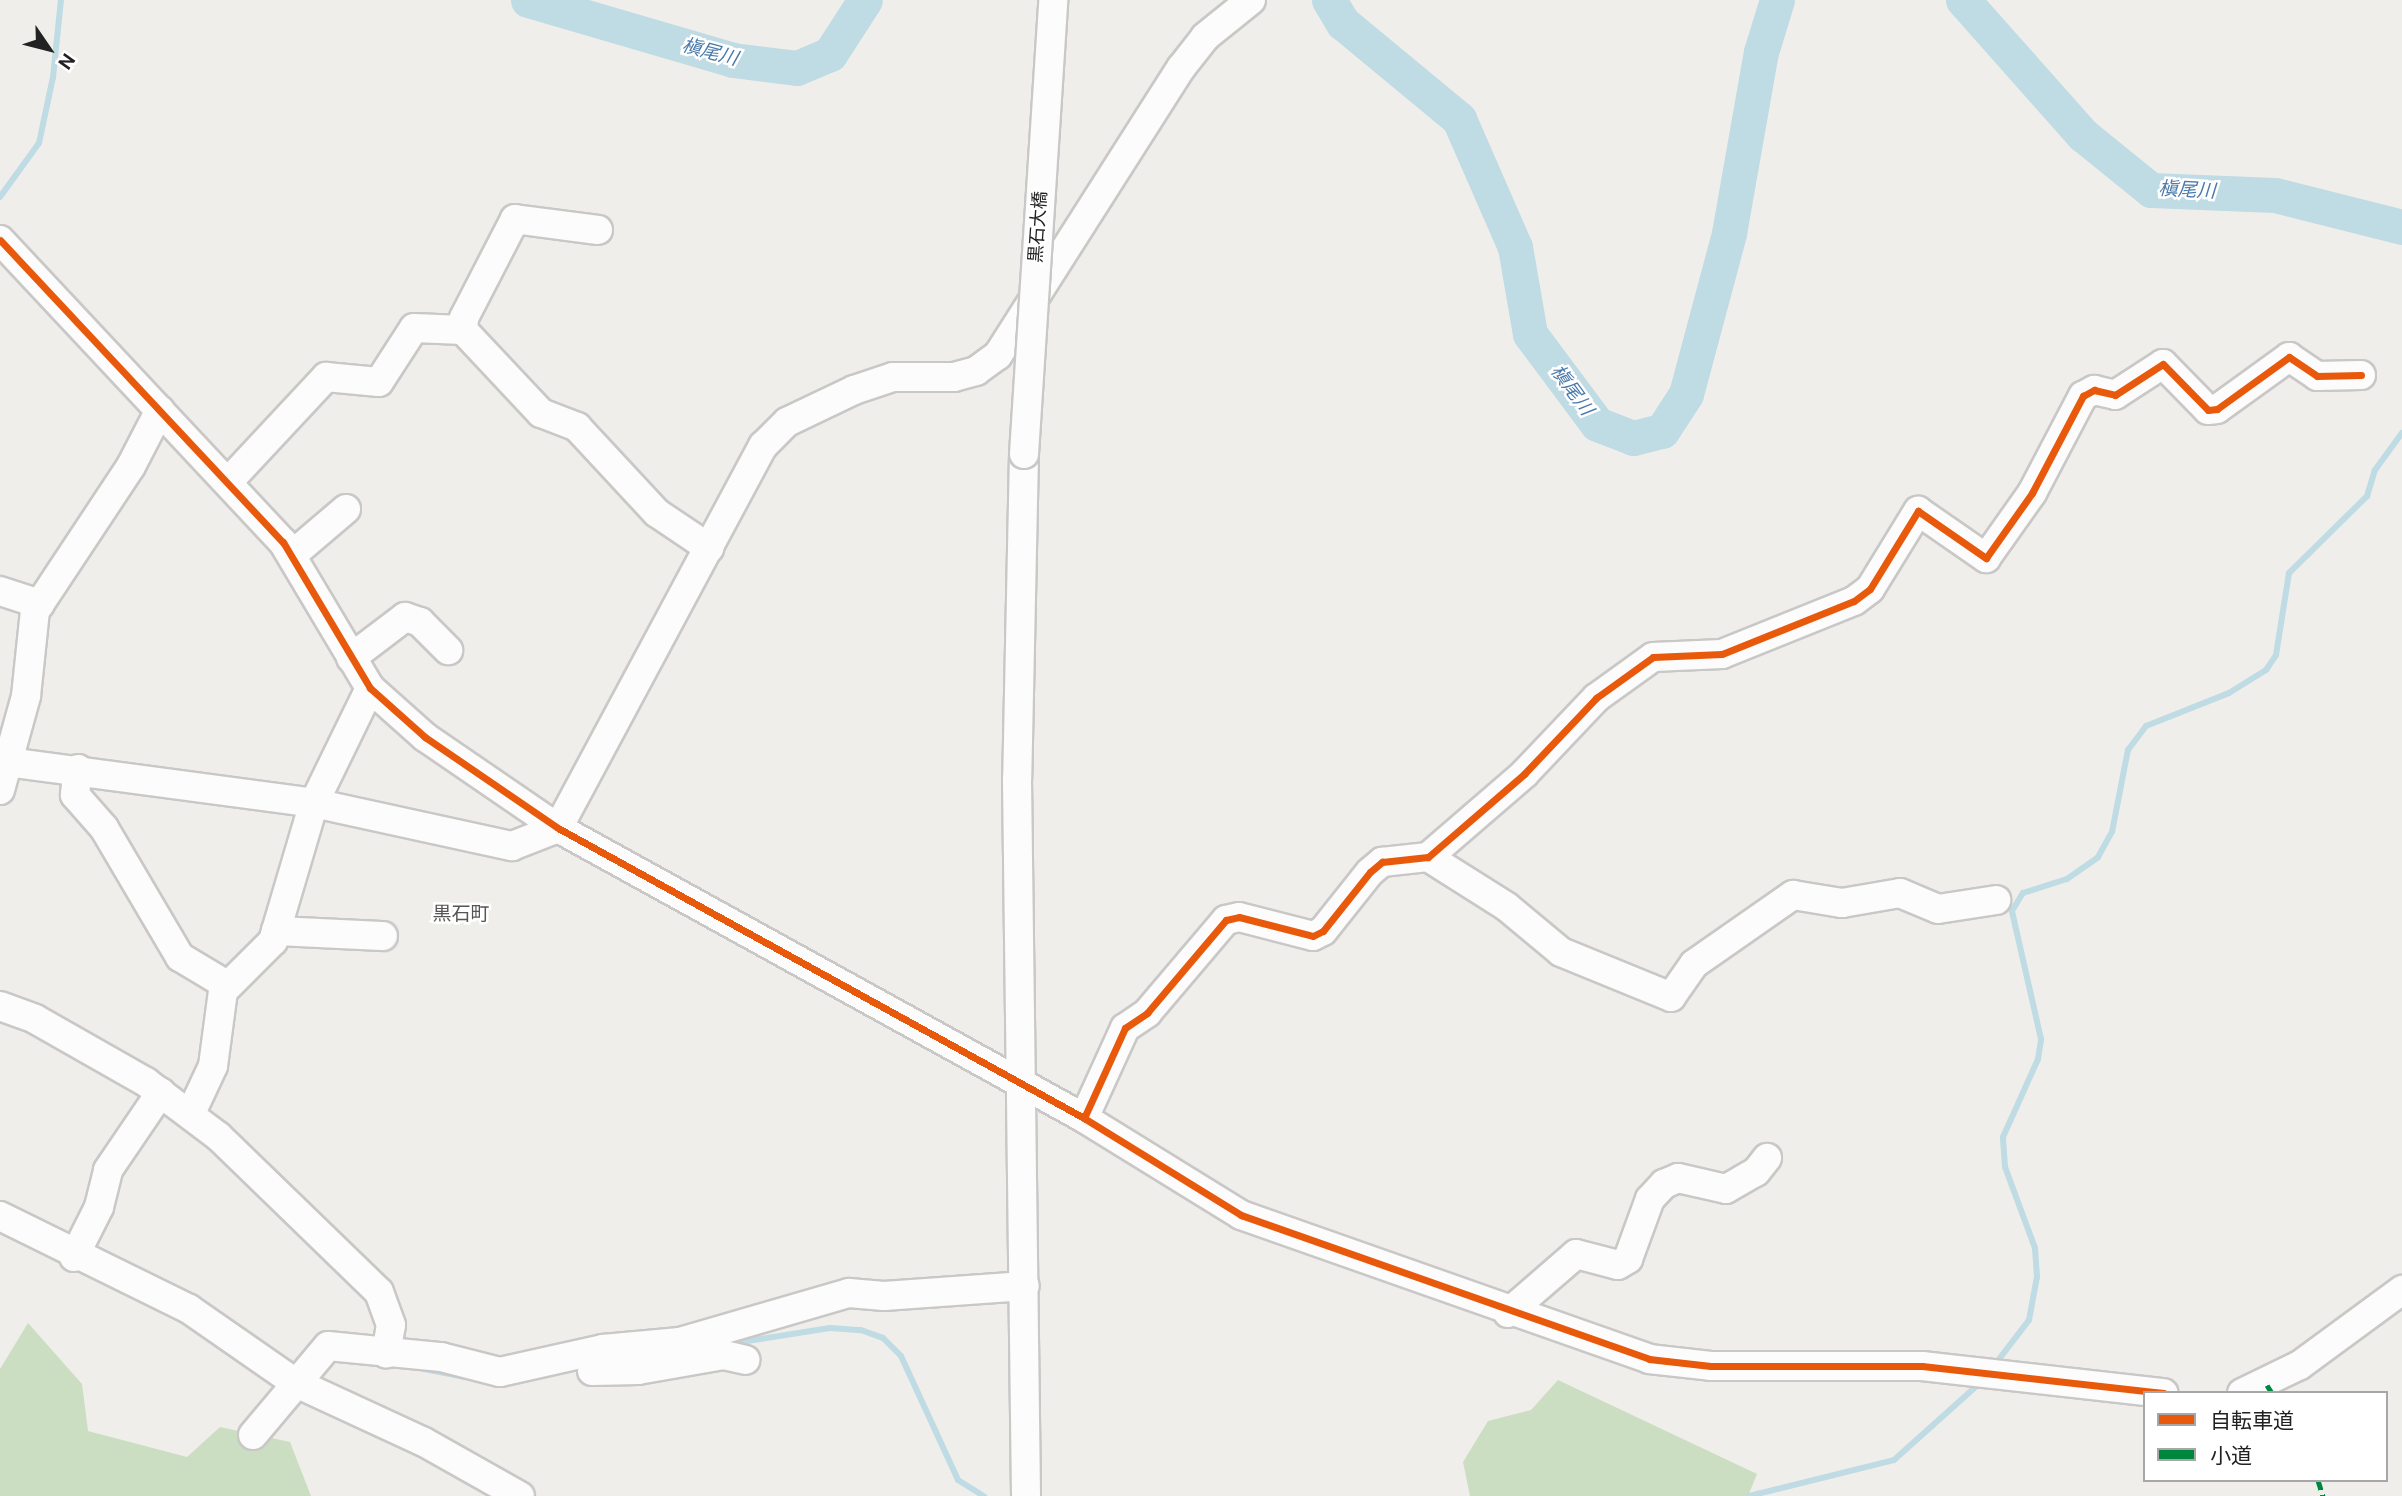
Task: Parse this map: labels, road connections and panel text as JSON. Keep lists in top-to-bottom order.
{
  "streets": {
    "street": ["黒石大橋"]
  },
  "districts": ["黒石町"],
  "water": ["槇尾川"],
  "legend": ["自転車道", "小道"],
  "north": "bottom right"
}
